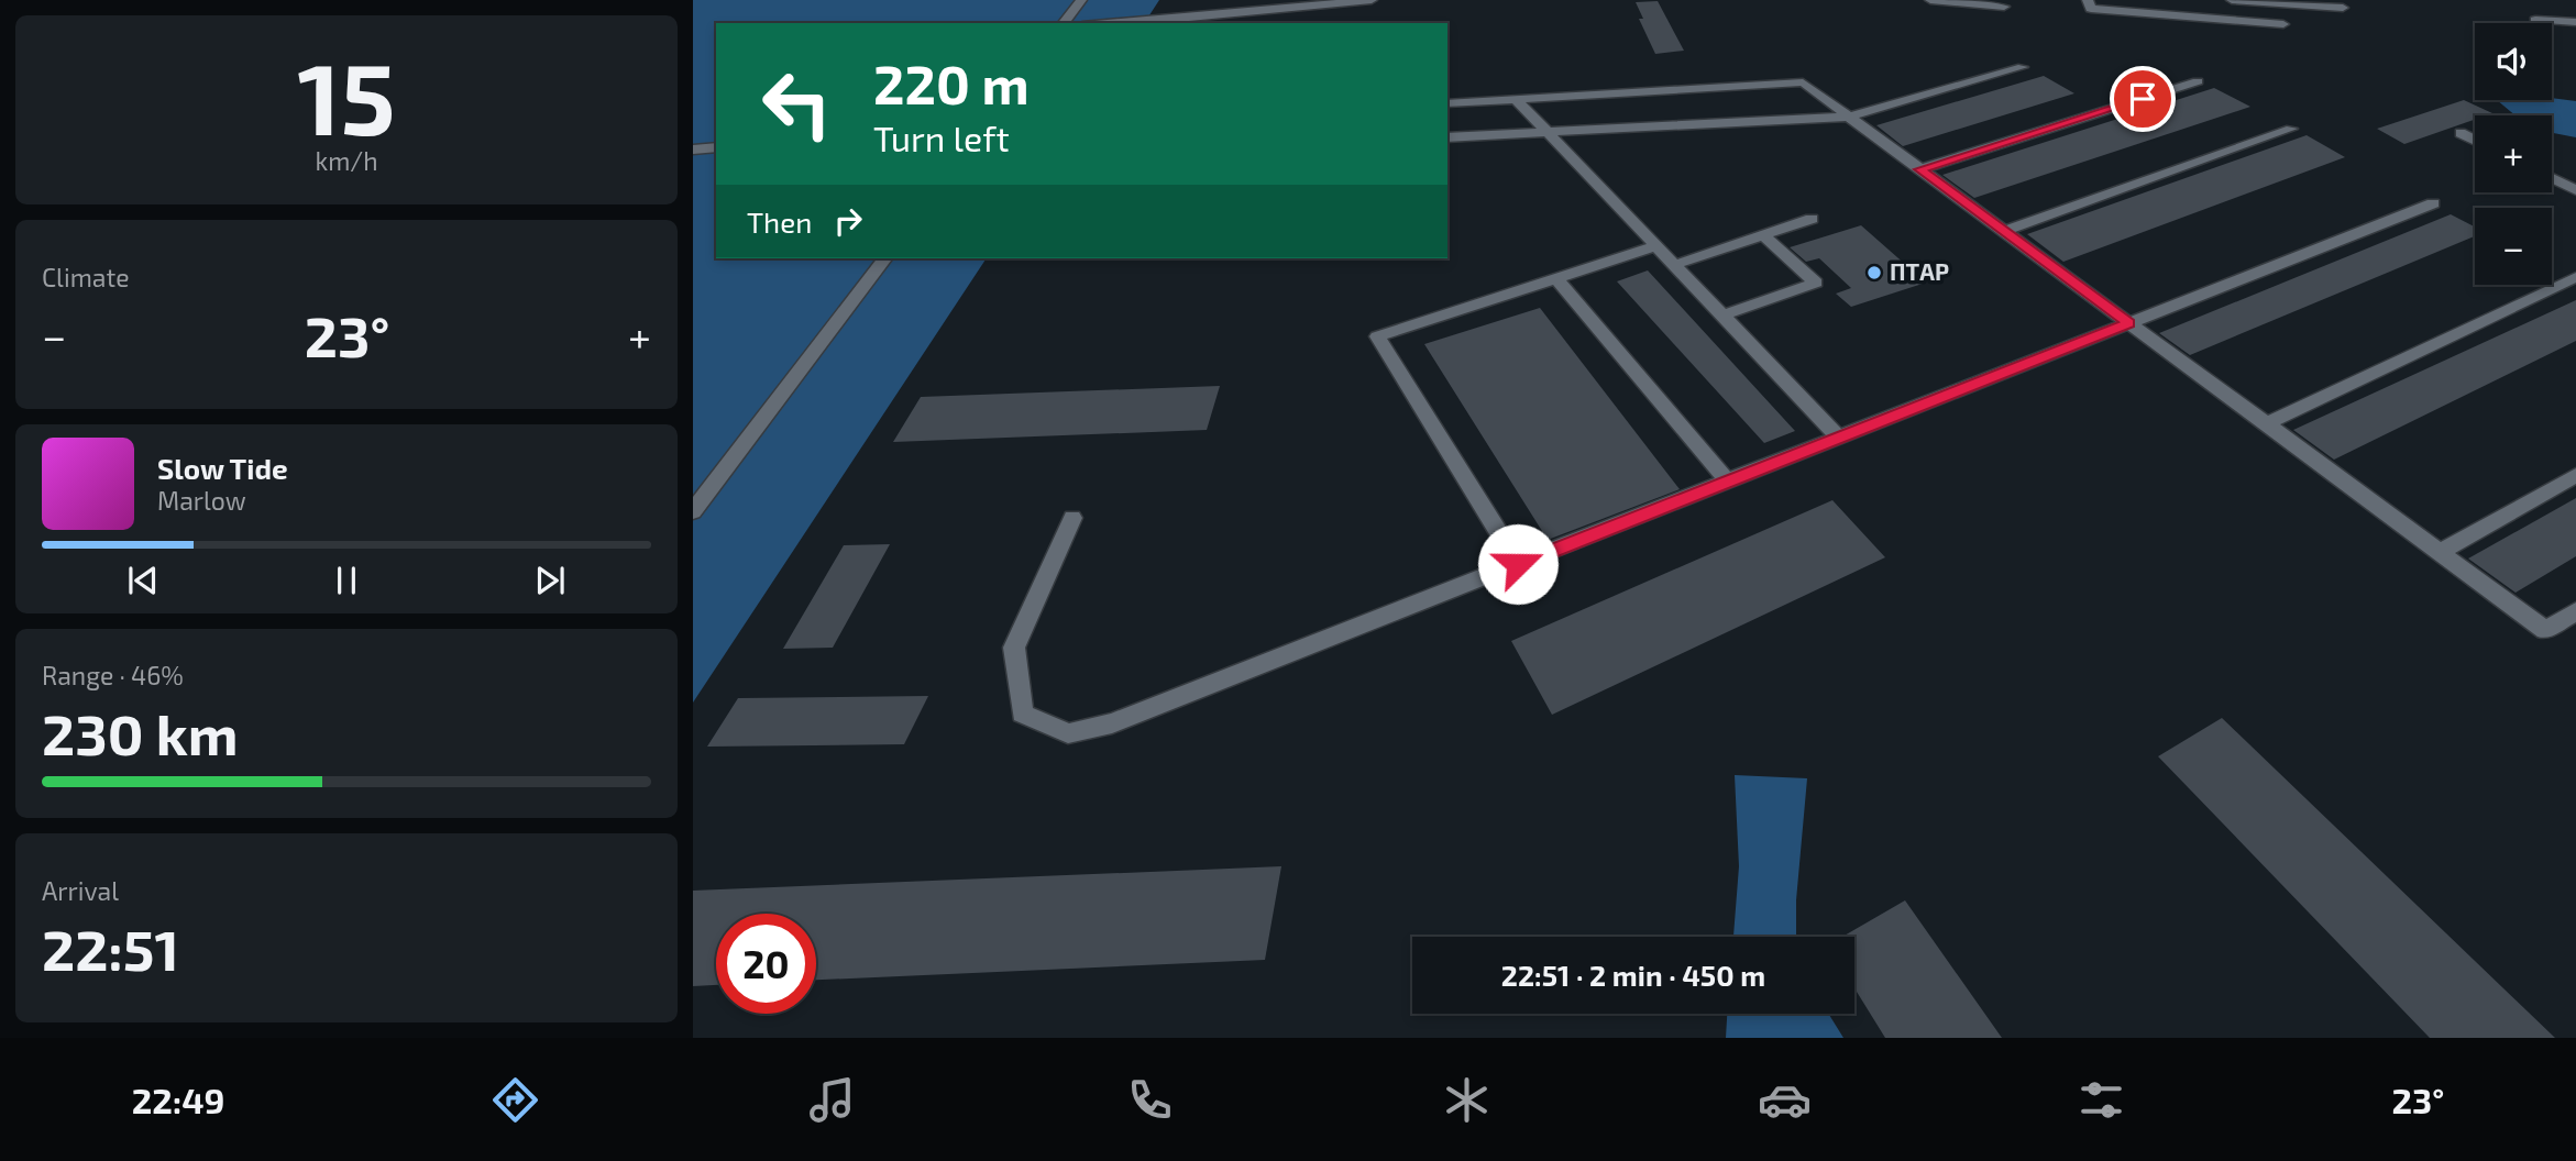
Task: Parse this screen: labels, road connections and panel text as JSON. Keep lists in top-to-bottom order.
{
  "places": ["ПТАР"],
  "page": {
    "tile": [
      ["15", "km/h"],
      "Climate",
      ["Range · 46%", "230 km"],
      ["Arrival", "22:51"]
    ],
    "map_buttons": ["+", "−"],
    "turn": ["220 m", "Turn left"],
    "then": "Then",
    "heat": ["−", "23°", "+"],
    "song": ["Slow Tide", "Marlow"],
    "limit": "20",
    "trip": "22:51 · 2 min · 450 m",
    "tabs": ["22:49", "23°"]
  }
}
